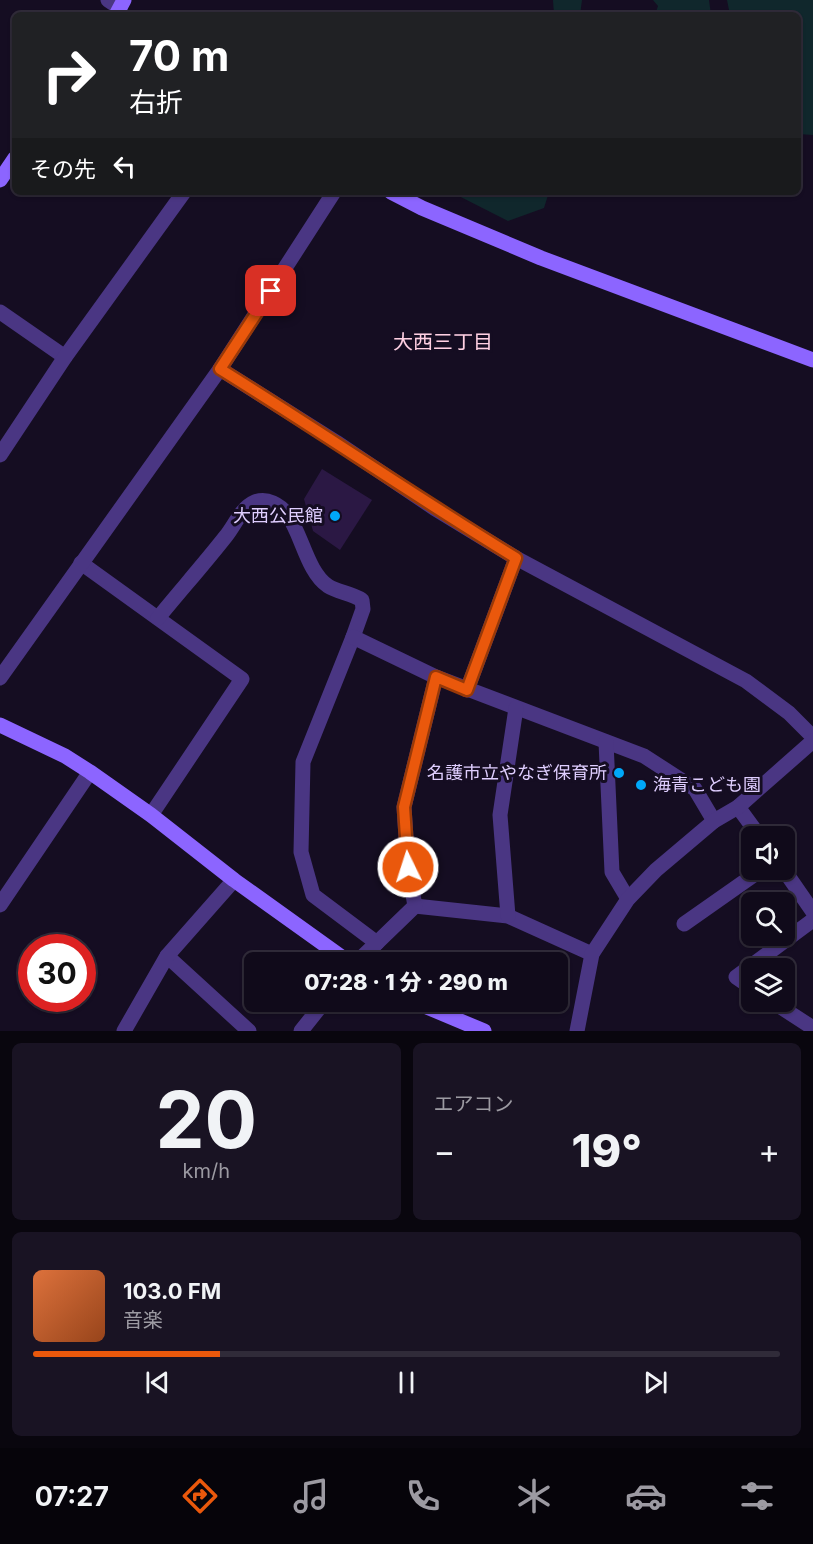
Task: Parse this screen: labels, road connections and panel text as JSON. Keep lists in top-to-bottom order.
{
  "districts": ["大西三丁目"],
  "places": ["大西公民館", "名護市立やなぎ保育所", "海青こども園"],
  "page": {
    "turn": ["70 m", "右折"],
    "then": "その先",
    "limit": "30",
    "trip": "07:28 · 1 分 · 290 m",
    "tile": [
      ["20", "km/h"],
      "エアコン"
    ],
    "heat": ["−", "19°", "+"],
    "song": ["103.0 FM", "音楽"],
    "tabs": "07:27"
  }
}
